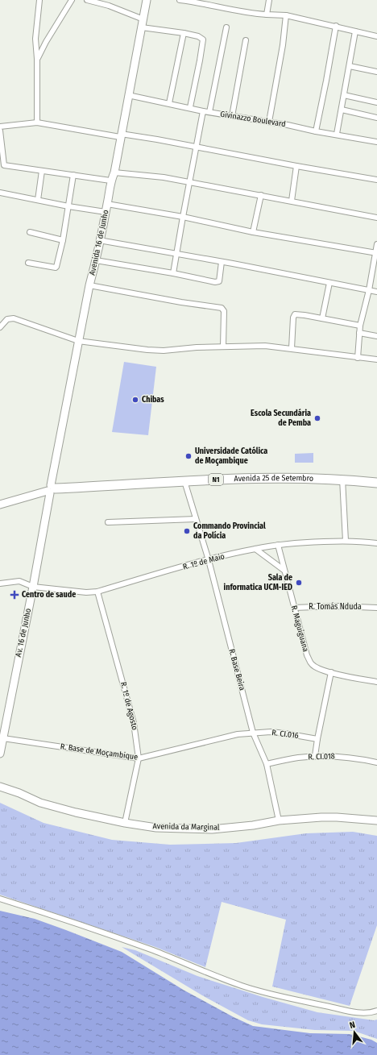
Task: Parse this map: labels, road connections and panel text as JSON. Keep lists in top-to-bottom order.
{
  "streets": {
    "highway": ["Avenida 25 de Setembro", "N1"],
    "street": [
      "Givinazzo Boulevard",
      "Avenida 16 de Junho",
      "R. 1º de Maio",
      "R. Tomás Nduda",
      "R. Maguiguana",
      "Av. 16 de Junho",
      "R. Base Beira",
      "R. 1º de Agosto",
      "R. CI.016",
      "R. Base de Moçambique",
      "R. CI.018",
      "Avenida da Marginal"
    ]
  },
  "crossings": [
    ["Givinazzo Boulevard", "Avenida 16 de Junho"],
    ["Avenida 16 de Junho", "Avenida 25 de Setembro"],
    ["Avenida 16 de Junho", "Av. 16 de Junho"],
    ["Avenida 25 de Setembro", "Av. 16 de Junho"],
    ["Avenida 25 de Setembro", "R. Base Beira"],
    ["R. 1º de Maio", "R. Maguiguana"],
    ["R. 1º de Maio", "Av. 16 de Junho"],
    ["R. 1º de Maio", "R. Base Beira"],
    ["R. 1º de Maio", "R. 1º de Agosto"],
    ["R. Tomás Nduda", "R. Maguiguana"],
    ["Av. 16 de Junho", "R. Base de Moçambique"],
    ["R. Base Beira", "R. CI.016"],
    ["R. Base Beira", "R. Base de Moçambique"],
    ["R. Base Beira", "R. CI.018"],
    ["R. Base Beira", "Avenida da Marginal"],
    ["R. 1º de Agosto", "R. Base de Moçambique"],
    ["R. 1º de Agosto", "Avenida da Marginal"],
    ["R. CI.016", "R. Base de Moçambique"]
  ],
  "places": {
    "other": [
      "Chibas",
      "Escola Secundária de Pemba",
      "Universidade Católica de Moçambique",
      "Commando Provincial da Polícia",
      "Sala de informatica UCM-IED"
    ],
    "health": ["Centro de saude"]
  },
  "north": "top"
}
